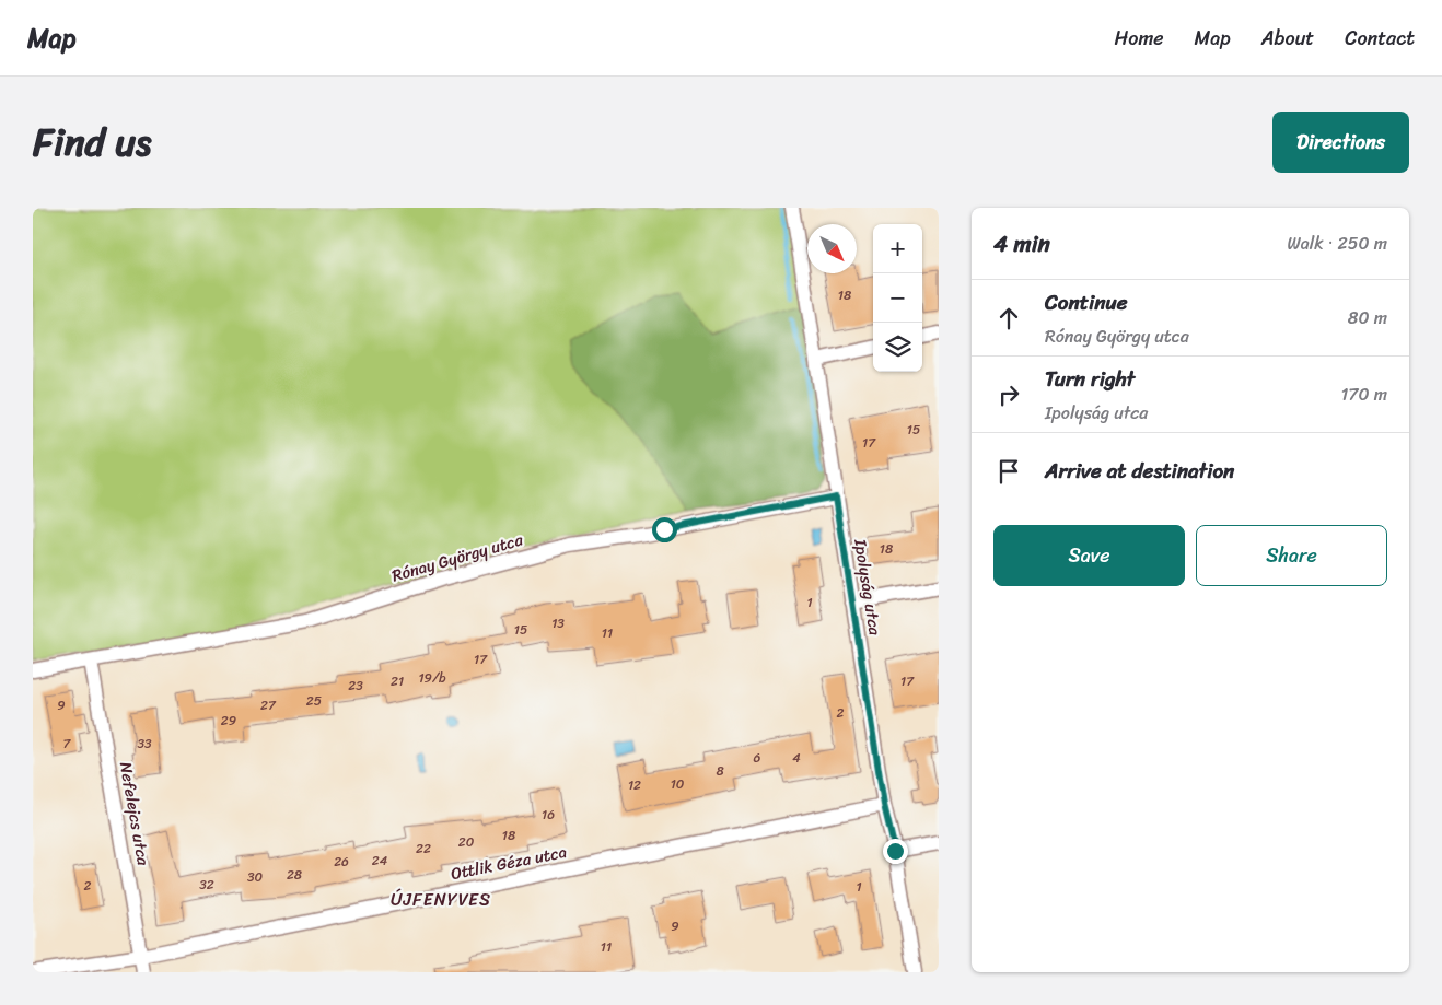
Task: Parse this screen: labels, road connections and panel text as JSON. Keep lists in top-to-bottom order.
{
  "streets": {
    "street": [
      "Rónay György utca",
      "Ipolyság utca",
      "Nefelejcs utca",
      "Ottlik Géza utca"
    ]
  },
  "crossings": [
    ["Rónay György utca", "Ipolyság utca"],
    ["Rónay György utca", "Nefelejcs utca"],
    ["Ipolyság utca", "Ottlik Géza utca"],
    ["Nefelejcs utca", "Ottlik Géza utca"]
  ],
  "districts": ["ÚJFENYVES"],
  "house_numbers": [
    "18",
    "15",
    "17",
    "18",
    "1",
    "13",
    "15",
    "11",
    "17",
    "19/b",
    "21",
    "17",
    "23",
    "25",
    "9",
    "27",
    "2",
    "29",
    "7",
    "33",
    "6",
    "4",
    "8",
    "10",
    "12",
    "16",
    "18",
    "20",
    "22",
    "24",
    "26",
    "28",
    "30",
    "32",
    "2",
    "1",
    "9",
    "11"
  ],
  "north": "bottom right",
  "page": {
    "header": "Map",
    "nav": [
      "Home",
      "Map",
      "About",
      "Contact"
    ],
    "title": "Find us",
    "buttons": [
      "Directions",
      ["Save", "Share"]
    ],
    "heading": ["4 min", "Walk · 250 m"],
    "map_buttons": ["+", "−"],
    "list": [
      ["Continue", "Rónay György utca", "80 m"],
      ["Turn right", "Ipolyság utca", "170 m"],
      "Arrive at destination"
    ]
  }
}
